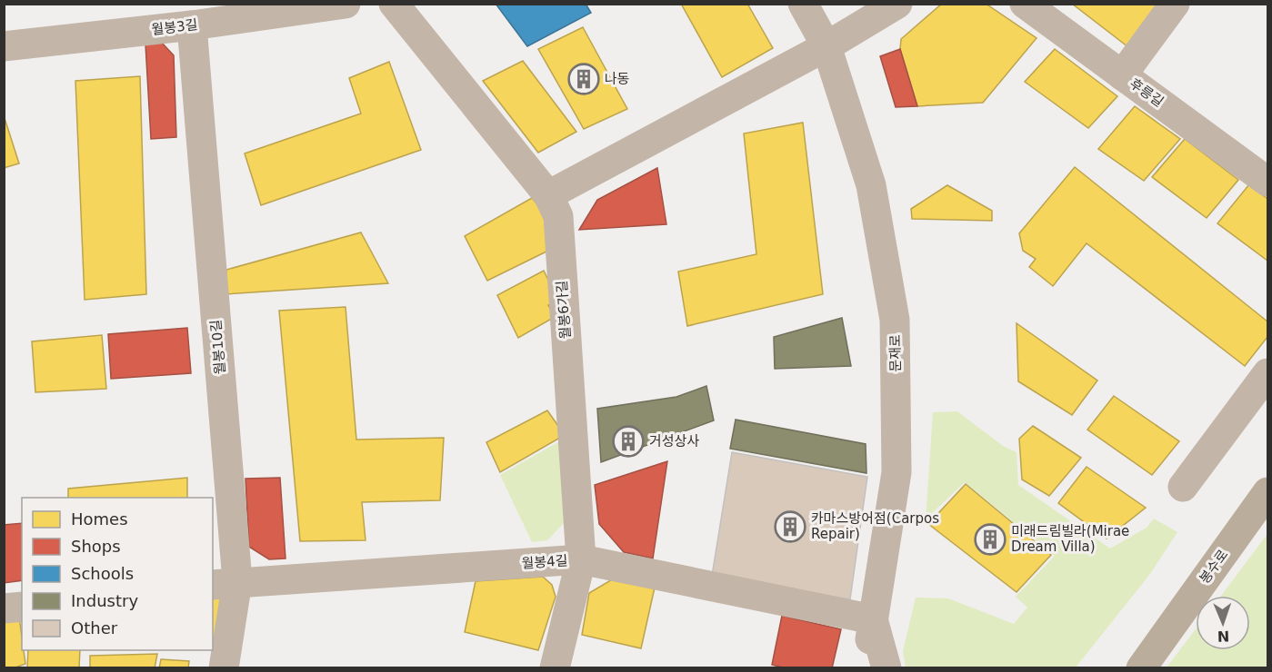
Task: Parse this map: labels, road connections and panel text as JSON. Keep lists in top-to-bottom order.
{
  "streets": {
    "main road": ["봉수로"],
    "street": [
      "월봉3길",
      "후릉길",
      "월봉6가길",
      "월봉10길",
      "문재로",
      "월봉4길"
    ]
  },
  "crossings": [
    ["월봉3길", "월봉10길"],
    ["월봉6가길", "월봉4길"],
    ["월봉10길", "월봉4길"],
    ["문재로", "월봉4길"]
  ],
  "places": {
    "building": [
      "나동",
      "거성상사",
      "카마스방어점(Carpos Repair)",
      "미래드림빌라(Mirae Dream Villa)"
    ]
  },
  "legend": [
    "Homes",
    "Shops",
    "Schools",
    "Industry",
    "Other"
  ],
  "north": "bottom"
}
